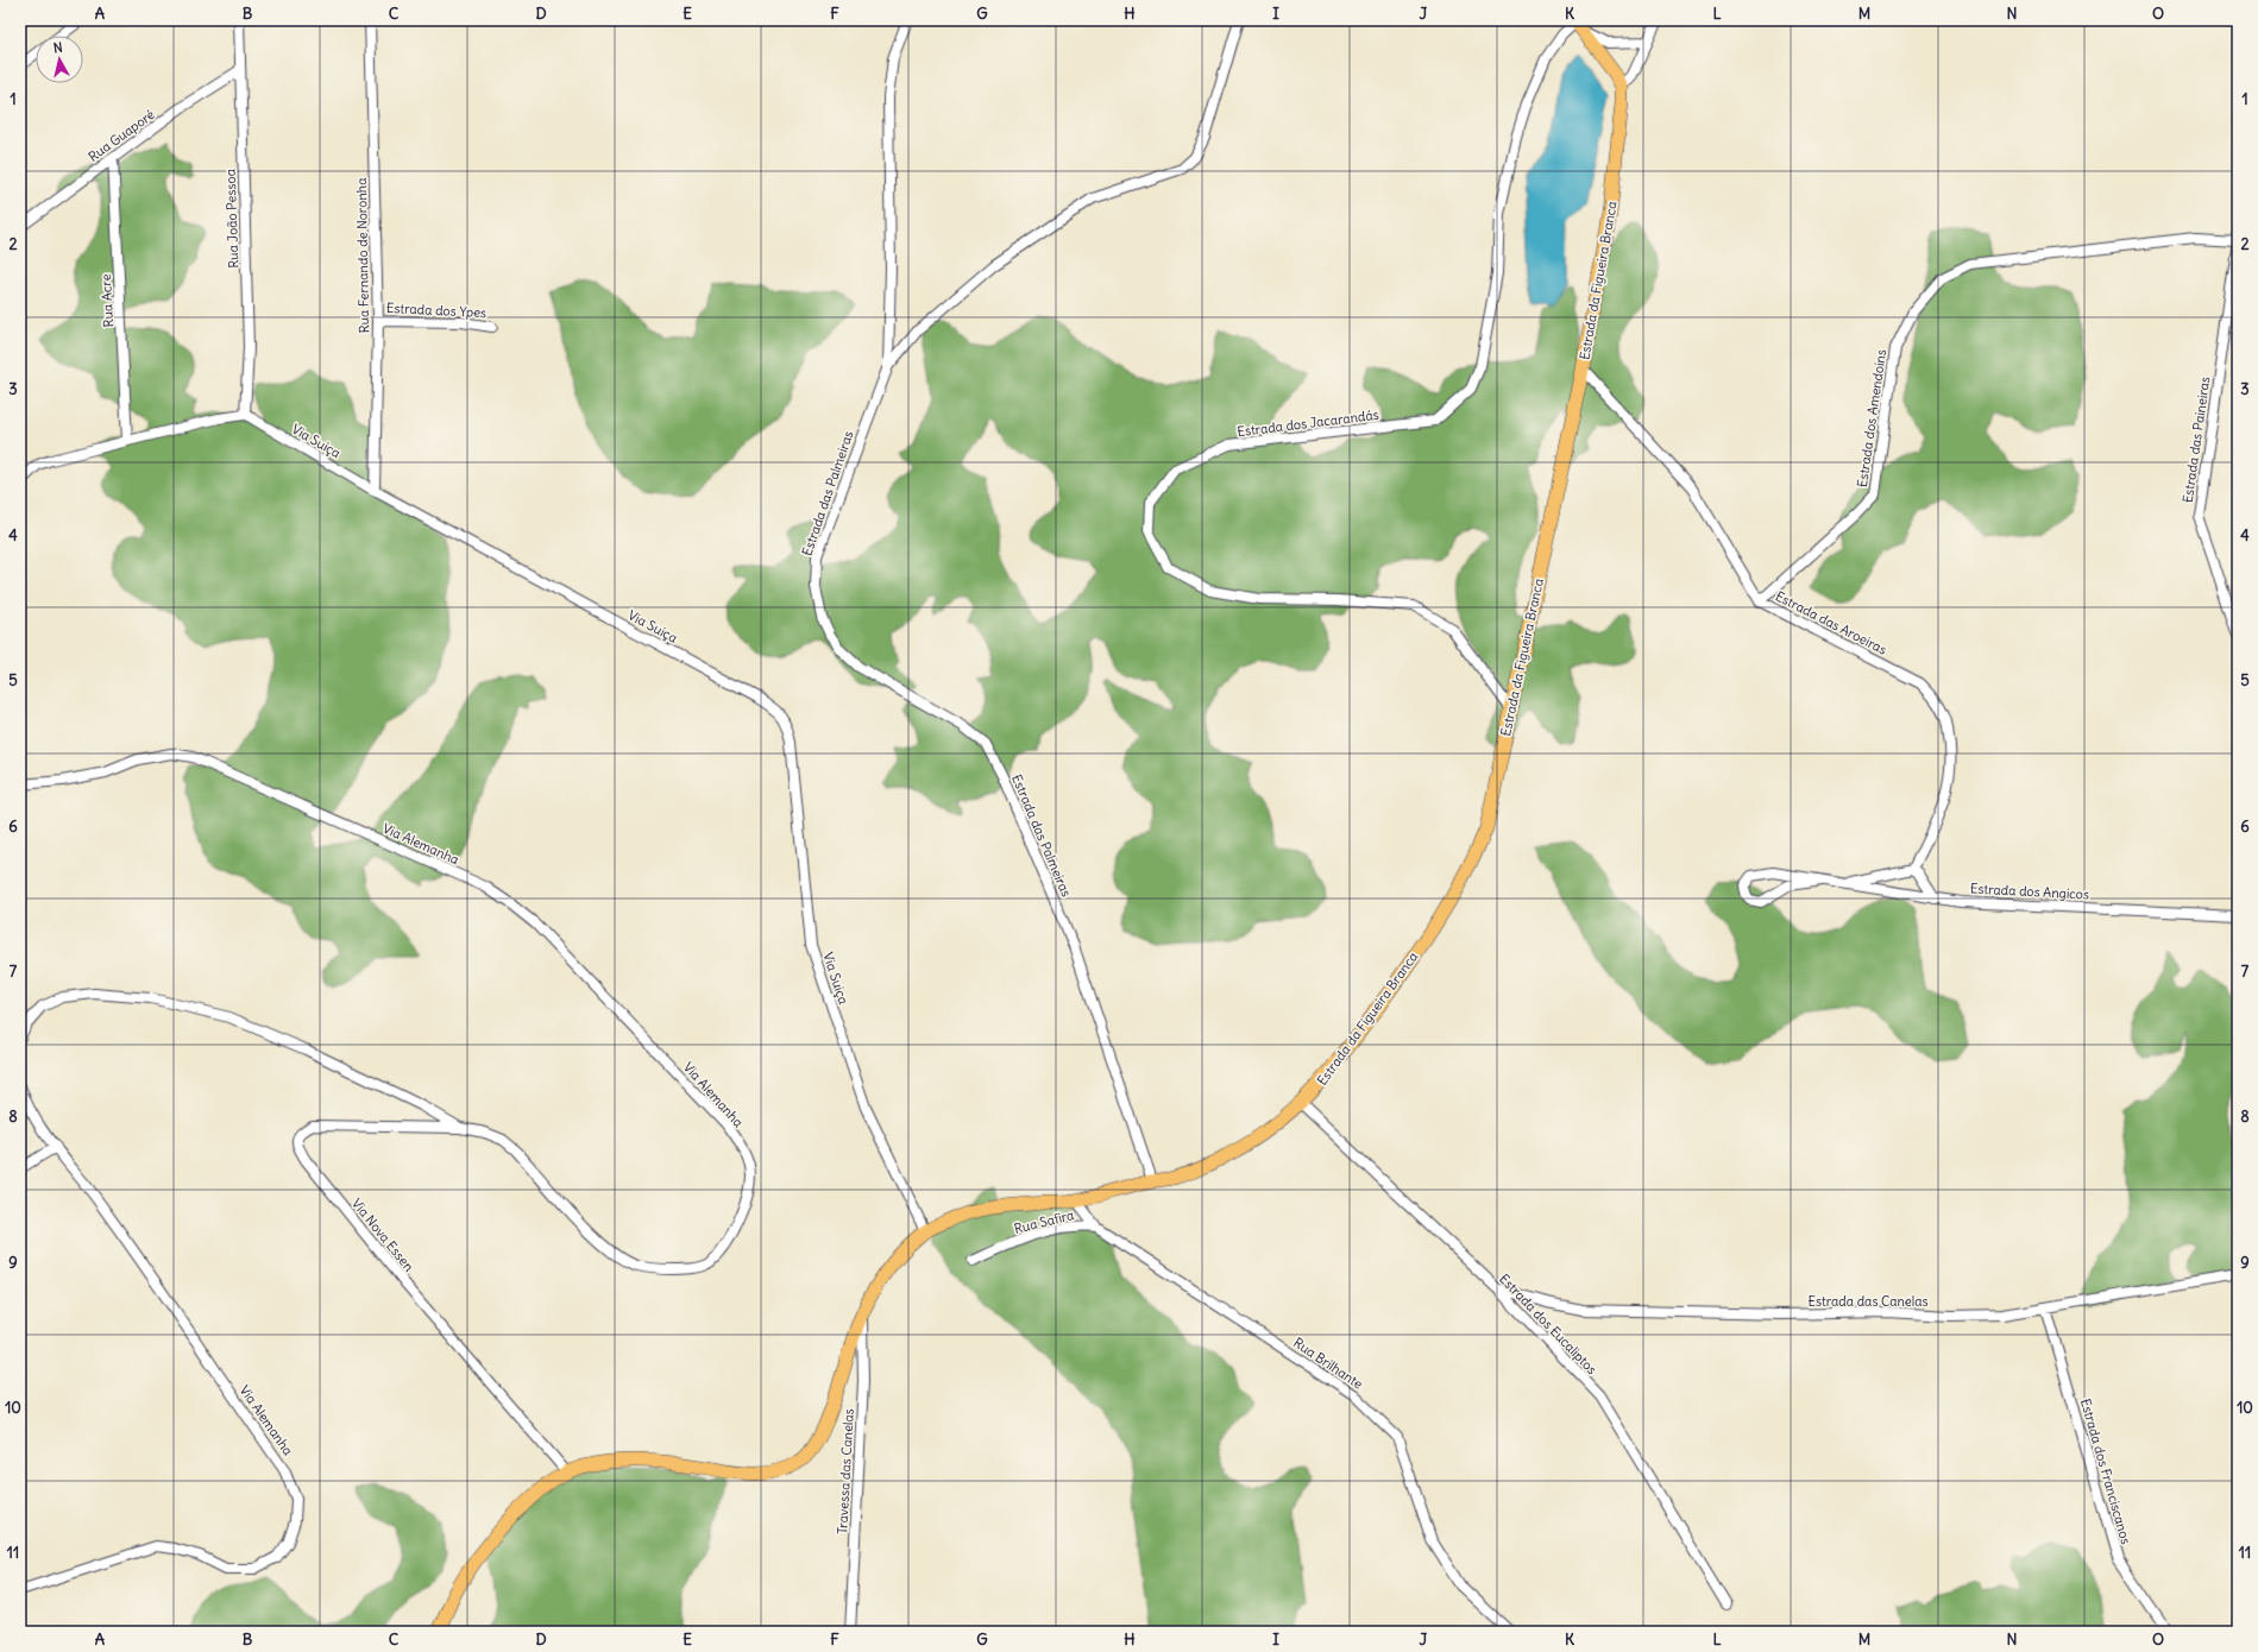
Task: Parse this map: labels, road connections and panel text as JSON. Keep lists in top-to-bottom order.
{
  "streets": {
    "main road": ["Estrada da Figueira Branca"],
    "street": [
      "Rua Guaporé",
      "Rua João Pessoa",
      "Rua Fernando de Noronha",
      "Rua Acre",
      "Estrada dos Ypes",
      "Estrada dos Amendoins",
      "Estrada dos Jacarandás",
      "Estrada das Paineiras",
      "Via Suiça",
      "Estrada das Palmeiras",
      "Estrada das Aroeiras",
      "Via Alemanha",
      "Estrada dos Angicos",
      "Rua Safira",
      "Via Nova Essen",
      "Estrada das Canelas",
      "Estrada dos Eucaliptos",
      "Rua Brilhante",
      "Travessa das Canelas",
      "Estrada dos Franciscanos"
    ]
  },
  "crossings": [
    ["Rua Guaporé", "Rua João Pessoa"],
    ["Rua Guaporé", "Rua Acre"],
    ["Rua João Pessoa", "Via Suiça"],
    ["Rua Fernando de Noronha", "Estrada dos Ypes"],
    ["Rua Fernando de Noronha", "Via Suiça"],
    ["Estrada da Figueira Branca", "Estrada dos Jacarandás"],
    ["Estrada da Figueira Branca", "Via Suiça"],
    ["Estrada da Figueira Branca", "Estrada das Palmeiras"],
    ["Estrada da Figueira Branca", "Estrada das Aroeiras"],
    ["Estrada da Figueira Branca", "Via Nova Essen"],
    ["Estrada da Figueira Branca", "Estrada dos Eucaliptos"],
    ["Estrada da Figueira Branca", "Rua Brilhante"],
    ["Estrada da Figueira Branca", "Travessa das Canelas"],
    ["Estrada dos Amendoins", "Estrada das Paineiras"],
    ["Estrada dos Amendoins", "Estrada das Aroeiras"],
    ["Via Alemanha", "Via Nova Essen"],
    ["Rua Safira", "Rua Brilhante"],
    ["Estrada das Canelas", "Estrada dos Eucaliptos"],
    ["Estrada das Canelas", "Estrada dos Franciscanos"]
  ],
  "north": "top",
  "grid": {
    "columns": [
      "A",
      "B",
      "C",
      "D",
      "E",
      "F",
      "G",
      "H",
      "I",
      "J",
      "K",
      "L",
      "M",
      "N",
      "O"
    ],
    "rows": [
      "1",
      "2",
      "3",
      "4",
      "5",
      "6",
      "7",
      "8",
      "9",
      "10",
      "11"
    ]
  }
}
